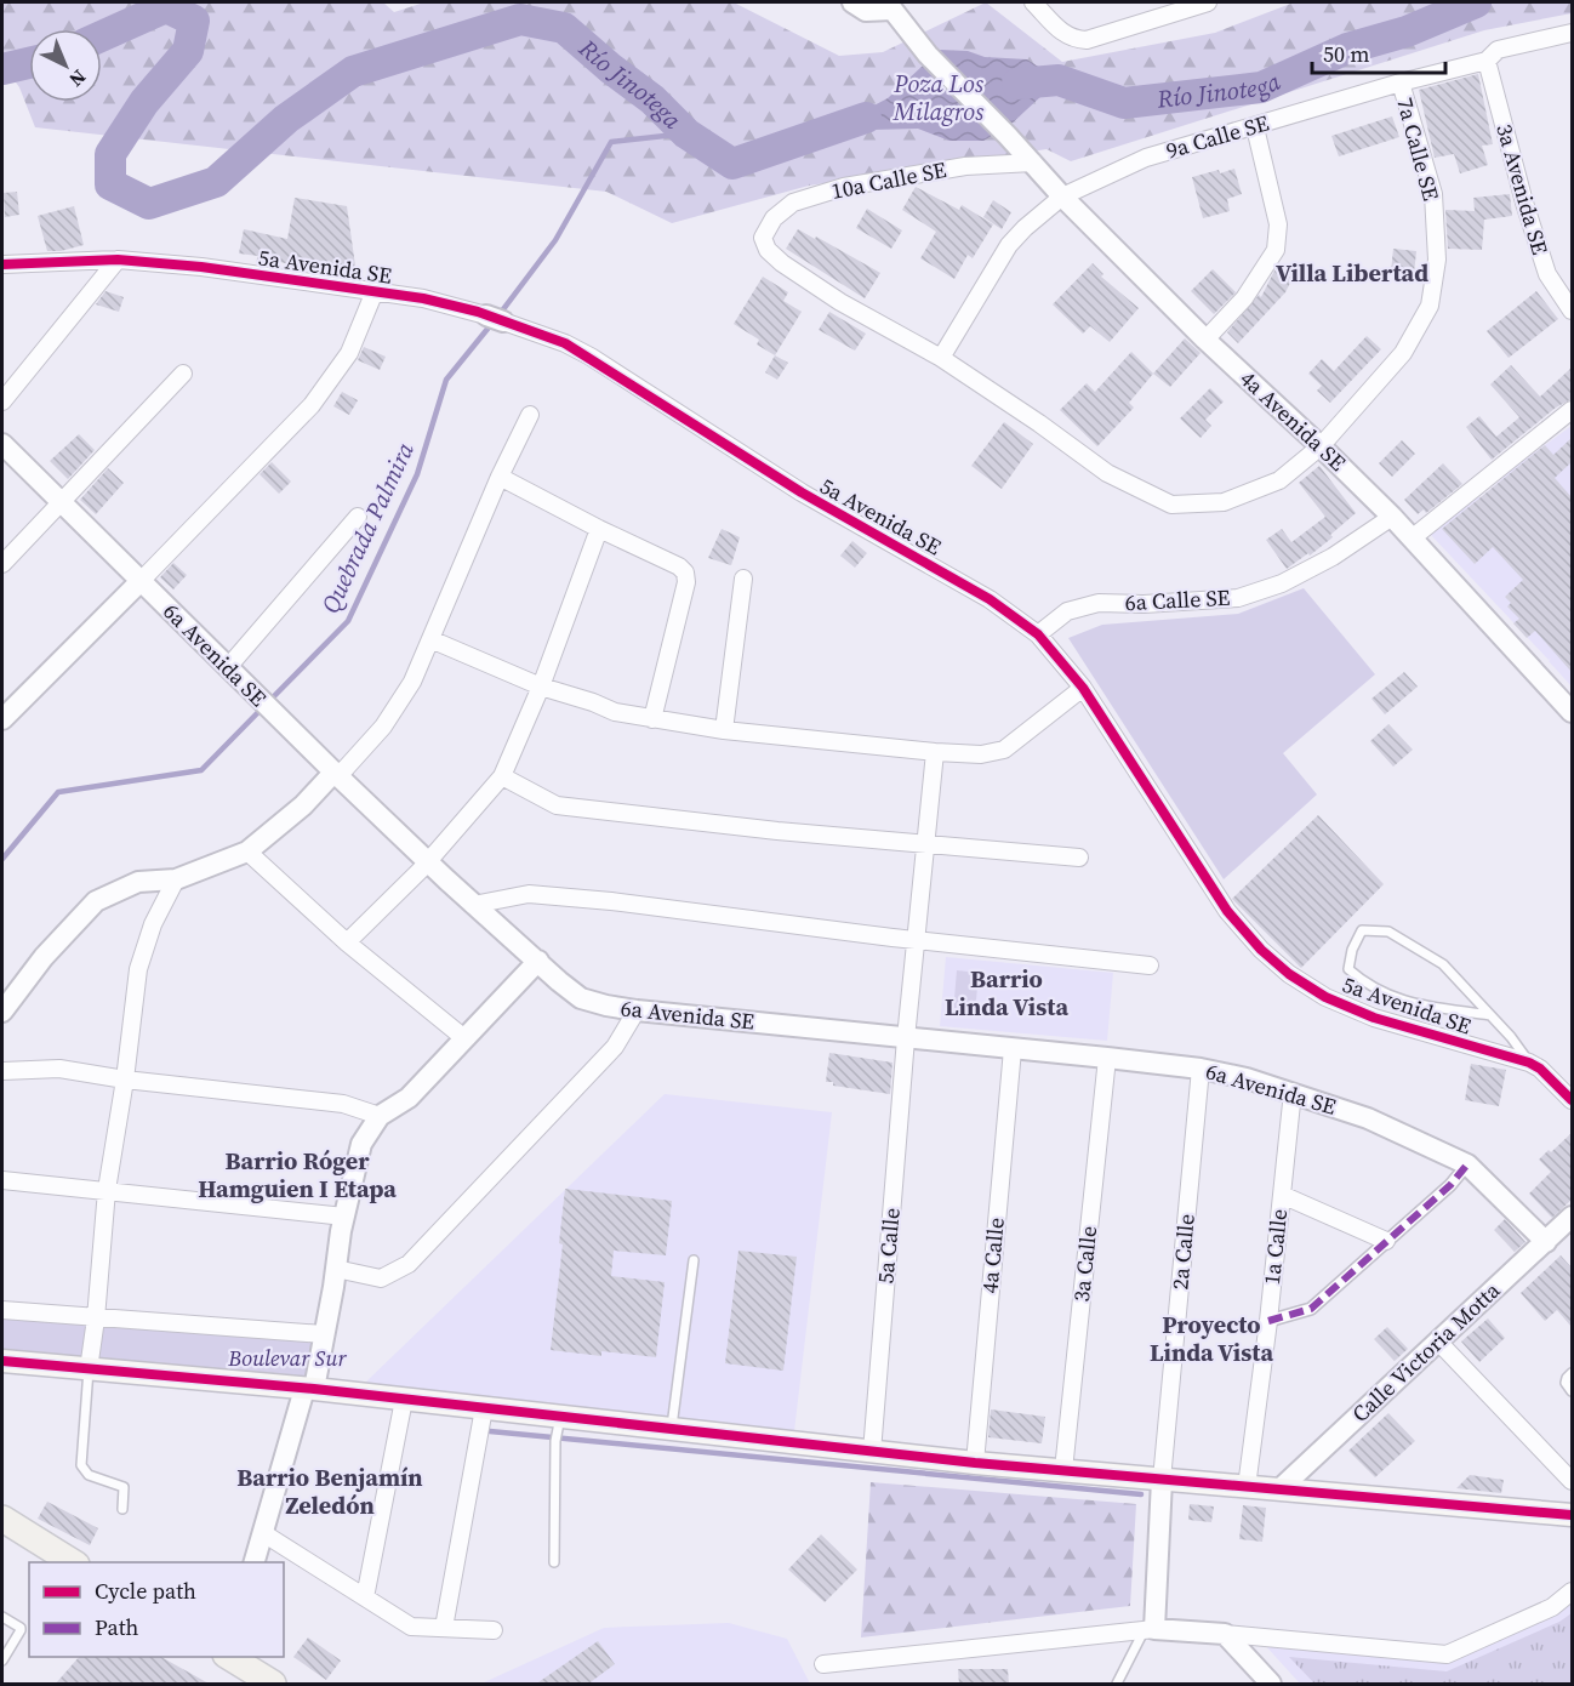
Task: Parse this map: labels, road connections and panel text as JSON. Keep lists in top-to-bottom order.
{
  "streets": {
    "street": [
      "9a Calle SE",
      "7a Calle SE",
      "10a Calle SE",
      "3a Avenida SE",
      "5a Avenida SE",
      "4a Avenida SE",
      "6a Calle SE",
      "6a Avenida SE",
      "5a Calle",
      "1a Calle",
      "2a Calle",
      "4a Calle",
      "3a Calle",
      "Calle Victoria Motta"
    ]
  },
  "crossings": [
    ["9a Calle SE", "7a Calle SE"],
    ["9a Calle SE", "10a Calle SE"],
    ["9a Calle SE", "3a Avenida SE"],
    ["9a Calle SE", "4a Avenida SE"],
    ["7a Calle SE", "10a Calle SE"],
    ["7a Calle SE", "4a Avenida SE"],
    ["10a Calle SE", "4a Avenida SE"],
    ["5a Avenida SE", "6a Calle SE"],
    ["4a Avenida SE", "6a Calle SE"],
    ["6a Avenida SE", "5a Calle"],
    ["6a Avenida SE", "1a Calle"],
    ["6a Avenida SE", "2a Calle"],
    ["6a Avenida SE", "4a Calle"],
    ["6a Avenida SE", "3a Calle"],
    ["6a Avenida SE", "Calle Victoria Motta"]
  ],
  "districts": [
    "Villa Libertad",
    "Barrio Linda Vista",
    "Barrio Róger Hamguien I Etapa",
    "Proyecto Linda Vista",
    "Barrio Benjamín Zeledón"
  ],
  "water": ["Poza Los Milagros", "Río Jinotega", "Quebrada Palmira"],
  "parks": ["Boulevar Sur"],
  "legend": ["Cycle path", "Path"],
  "scale_bar": "50 m",
  "north": "bottom right"
}
